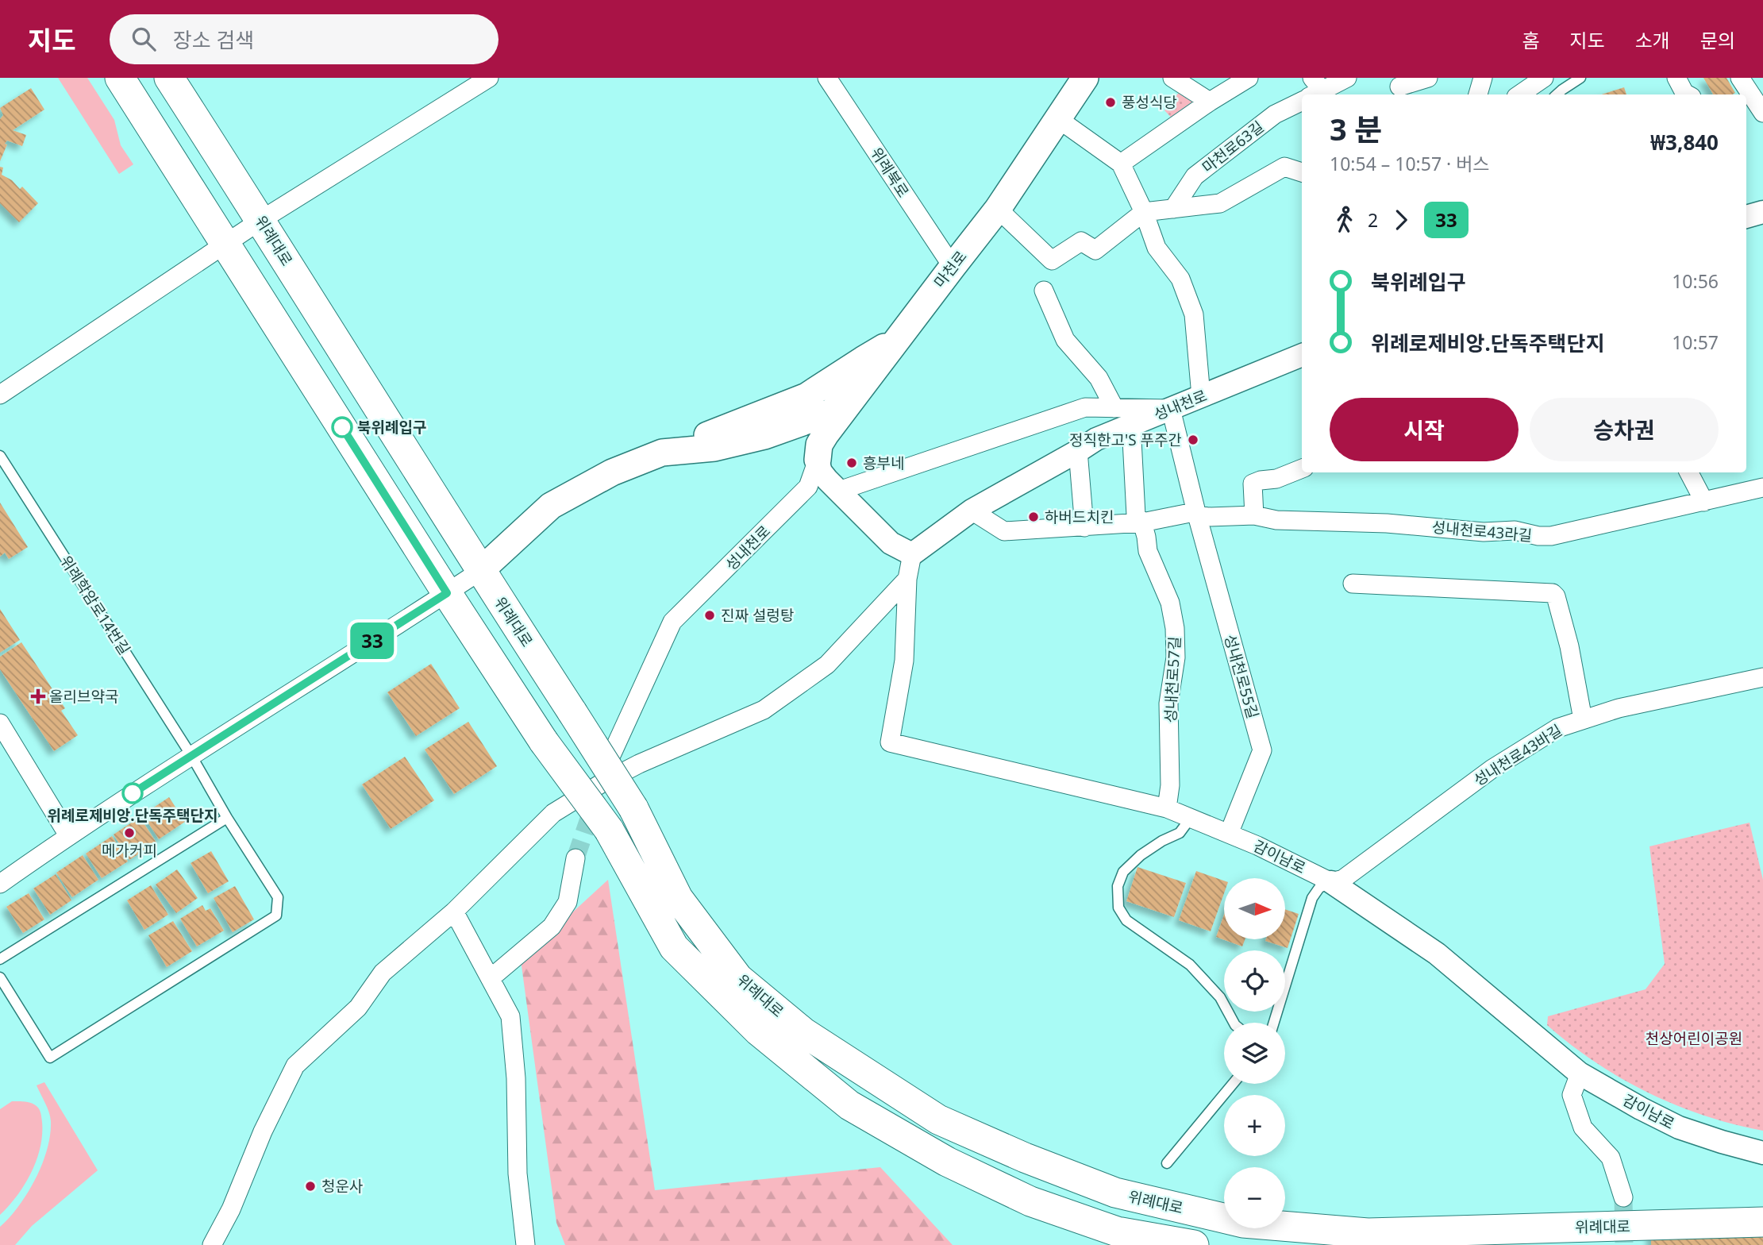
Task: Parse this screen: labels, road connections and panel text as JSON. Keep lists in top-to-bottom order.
{
  "streets": {
    "main road": ["위례대로", "마천로"],
    "street": [
      "마천로63길",
      "위례북로",
      "성내천로",
      "성내천로43라길",
      "성내천로55길",
      "성내천로57길",
      "성내천로43바길",
      "감이남로"
    ],
    "lane": ["위례학암로14번길"]
  },
  "crossings": [
    ["위례북로", "마천로"],
    ["마천로", "성내천로"],
    ["성내천로", "성내천로55길"],
    ["성내천로", "성내천로57길"],
    ["성내천로43라길", "성내천로55길"],
    ["성내천로55길", "감이남로"],
    ["성내천로57길", "감이남로"],
    ["성내천로43바길", "감이남로"]
  ],
  "parks": ["천상어린이공원"],
  "places": {
    "other": [
      "풍성식당",
      "북위례입구",
      "정직한고'S 푸주간",
      "흥부네",
      "하버드치킨",
      "진짜 설렁탕",
      "위례로제비앙.단독주택단지",
      "메가커피",
      "청운사"
    ],
    "health": ["올리브약국"]
  },
  "lines": ["bus line 33"],
  "north": "right",
  "page": {
    "header": "지도",
    "search": "장소 검색",
    "nav": [
      "홈",
      "지도",
      "소개",
      "문의"
    ],
    "on_map": "33",
    "heading": ["3 분", "10:54 – 10:57 · 버스", "₩3,840"],
    "legs": ["2", "33"],
    "list": [
      {
        "name": "북위례입구",
        "value": "10:56"
      },
      {
        "name": "위례로제비앙.단독주택단지",
        "value": "10:57"
      }
    ],
    "buttons": ["시작", "승차권"],
    "map_buttons": ["+", "−"]
  }
}
